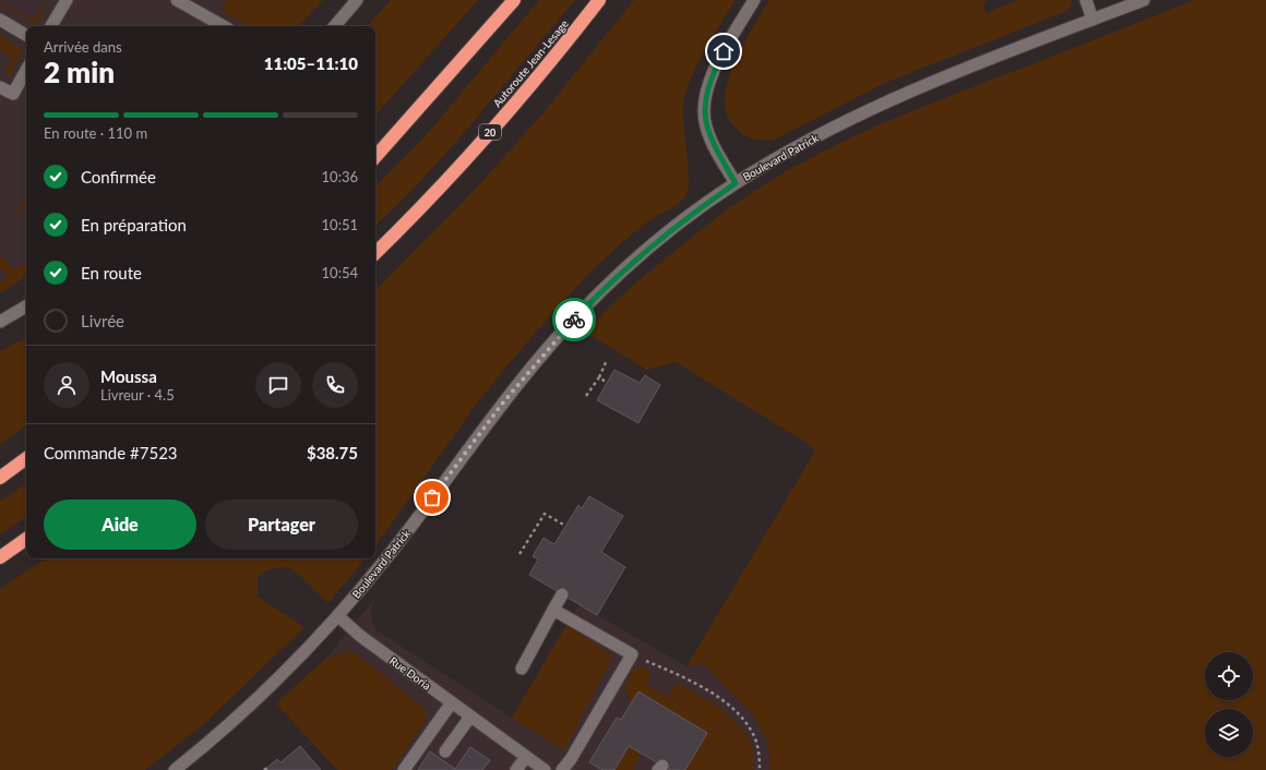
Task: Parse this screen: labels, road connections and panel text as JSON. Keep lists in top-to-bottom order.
{
  "streets": {
    "highway": ["Autoroute Jean-Lesage", "20"],
    "street": ["Boulevard Patrick", "Rue Doria"]
  },
  "crossings": [
    ["Boulevard Patrick", "Rue Doria"]
  ],
  "page": {
    "heading": ["2 min", "Arrivée dans", "11:05–11:10"],
    "panel": [
      "Moussa",
      "Livreur · 4.5",
      "Commande #7523",
      "$38.75"
    ],
    "bar": "En route · 110 m",
    "list": [
      ["Confirmée", "10:36"],
      ["En préparation", "10:51"],
      ["En route", "10:54"],
      "Livrée"
    ],
    "buttons": ["Aide", "Partager"]
  }
}
